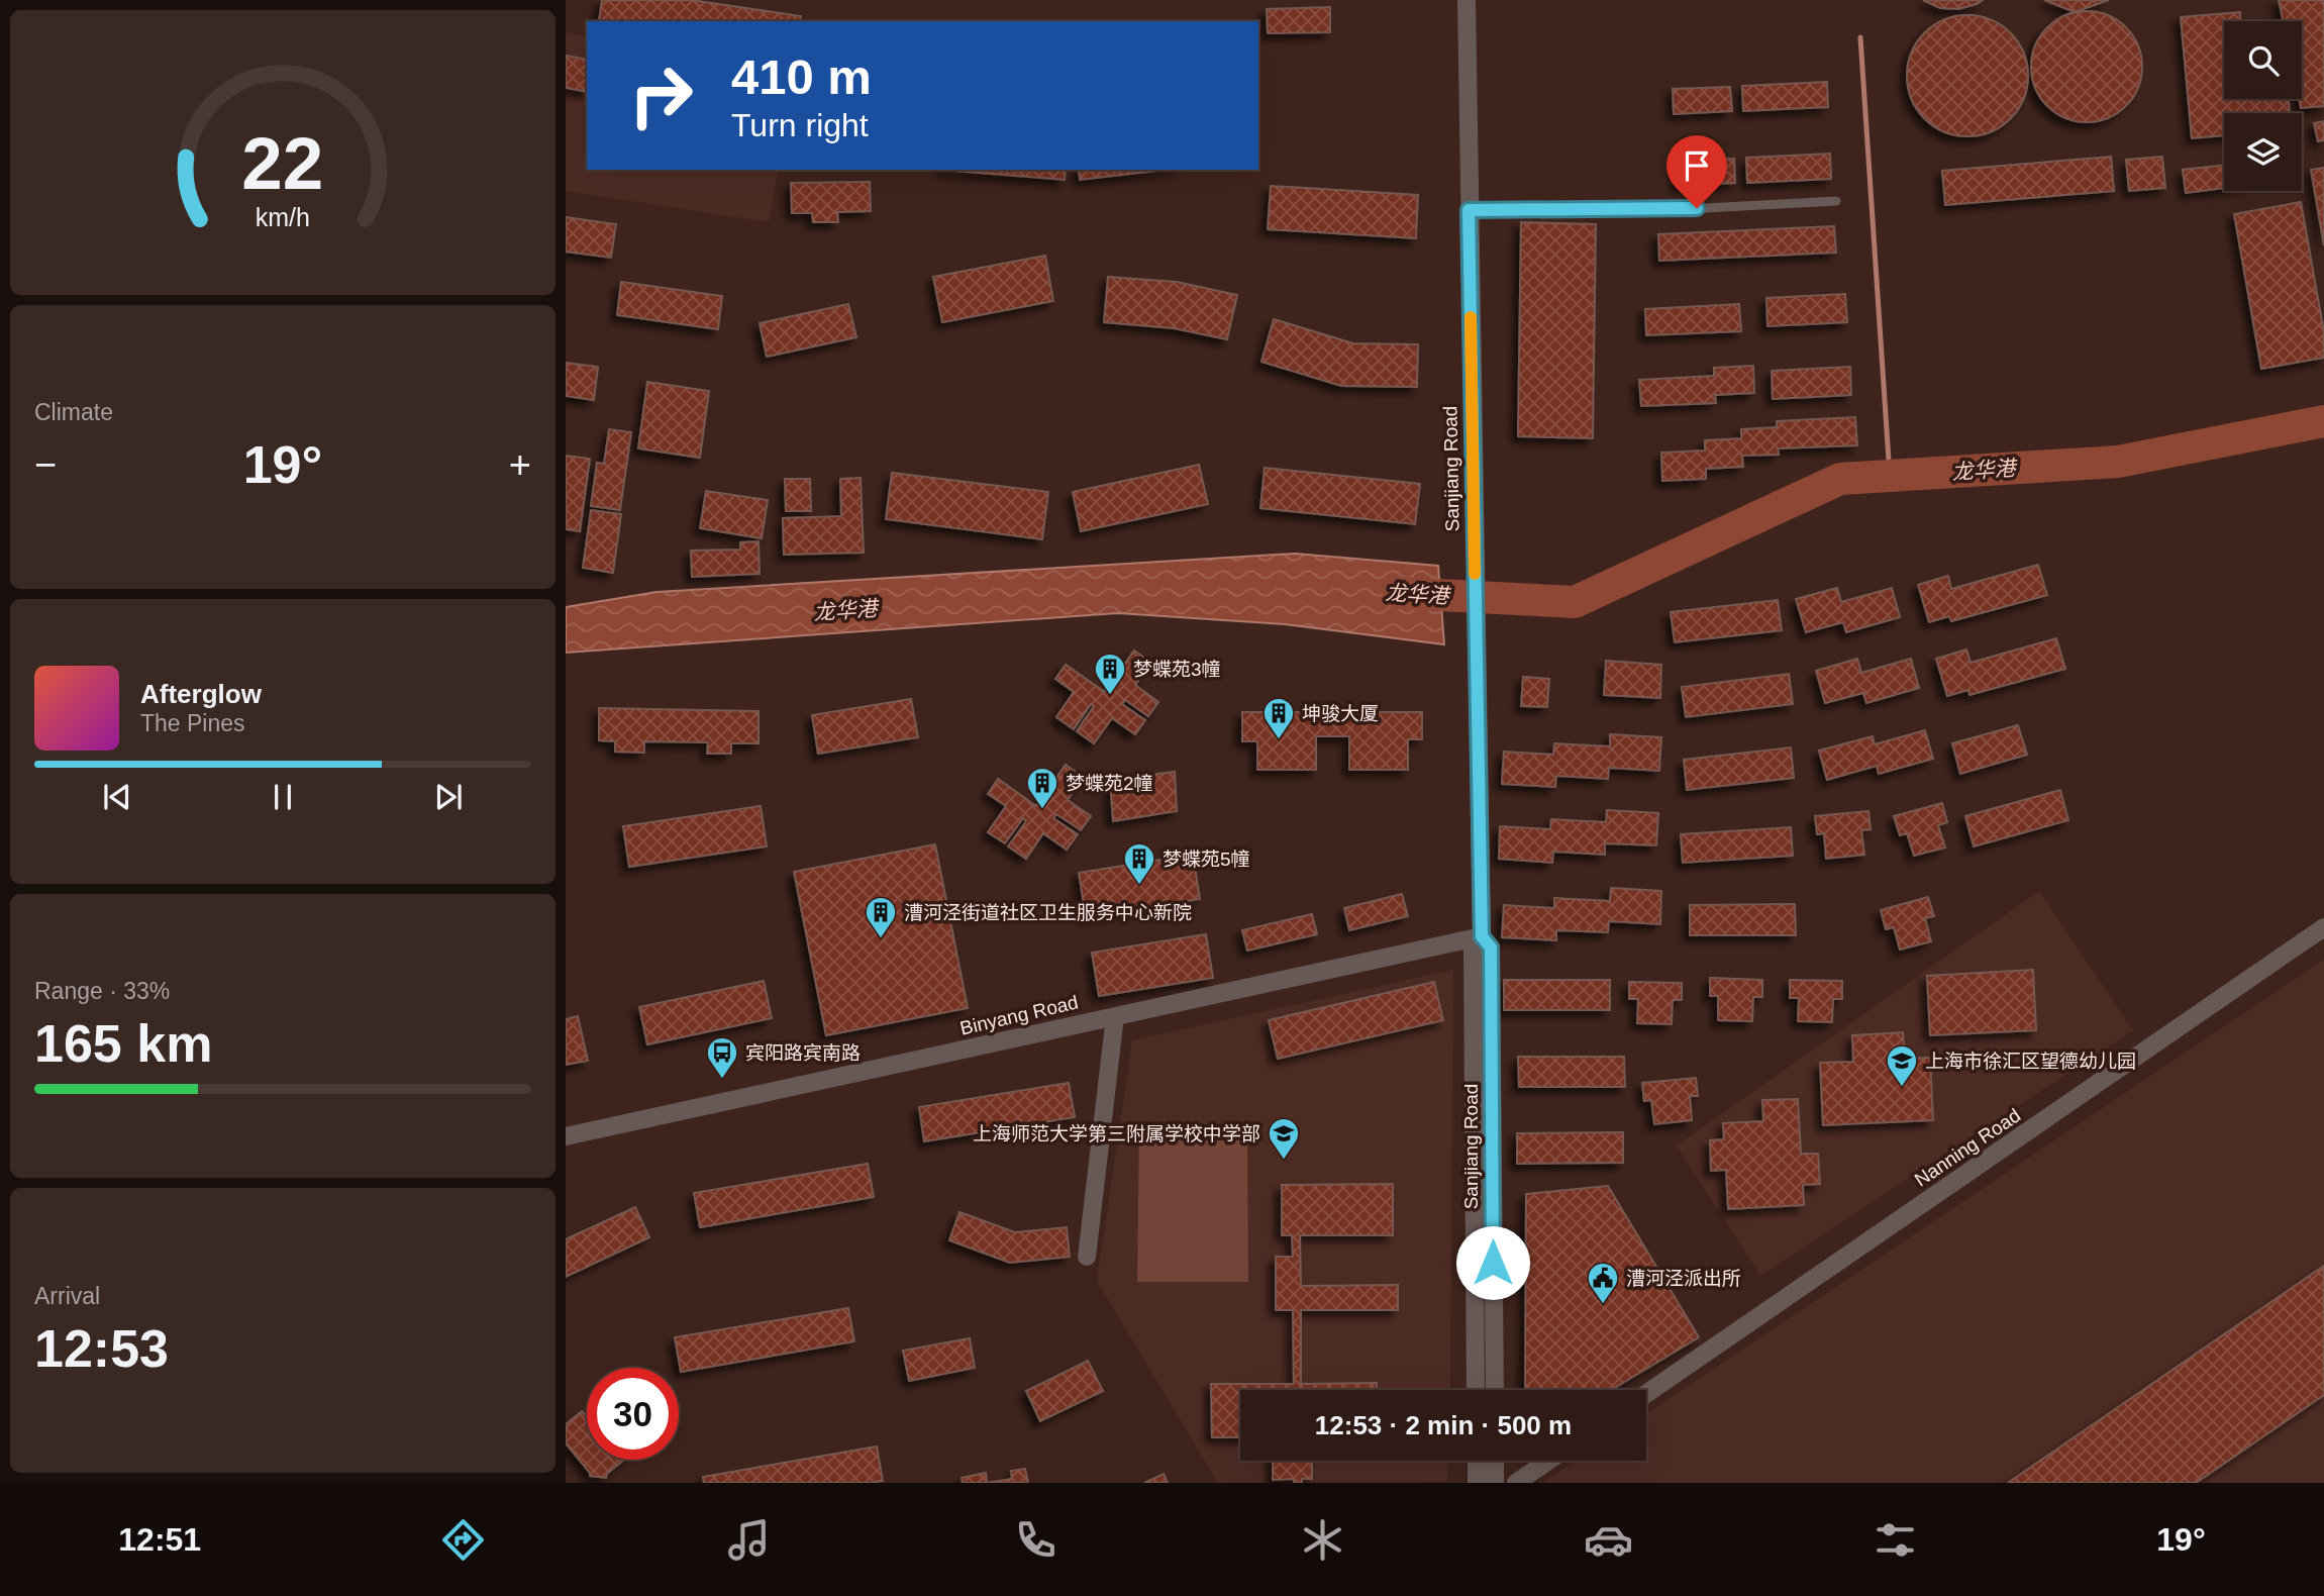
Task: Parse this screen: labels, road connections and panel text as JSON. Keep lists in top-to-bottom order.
{
  "streets": {
    "street": ["Sanjiang Road", "Binyang Road", "Nanning Road"]
  },
  "crossings": [
    ["Sanjiang Road", "Binyang Road"]
  ],
  "water": ["龙华港"],
  "places": {
    "building": [
      "梦蝶苑3幢",
      "坤骏大厦",
      "梦蝶苑2幢",
      "梦蝶苑5幢",
      "漕河泾街道社区卫生服务中心新院"
    ],
    "bus stop": ["宾阳路宾南路"],
    "school or university": ["上海市徐汇区望德幼儿园", "上海师范大学第三附属学校中学部"],
    "public building": ["漕河泾派出所"]
  },
  "page": {
    "turn": ["410 m", "Turn right"],
    "tile": [
      "Climate",
      ["Range · 33%", "165 km"],
      ["Arrival", "12:53"]
    ],
    "heat": ["−", "19°", "+"],
    "song": ["Afterglow", "The Pines"],
    "limit": "30",
    "trip": "12:53 · 2 min · 500 m",
    "tabs": ["12:51", "19°"],
    "gauge": ["22", "km/h"]
  }
}
